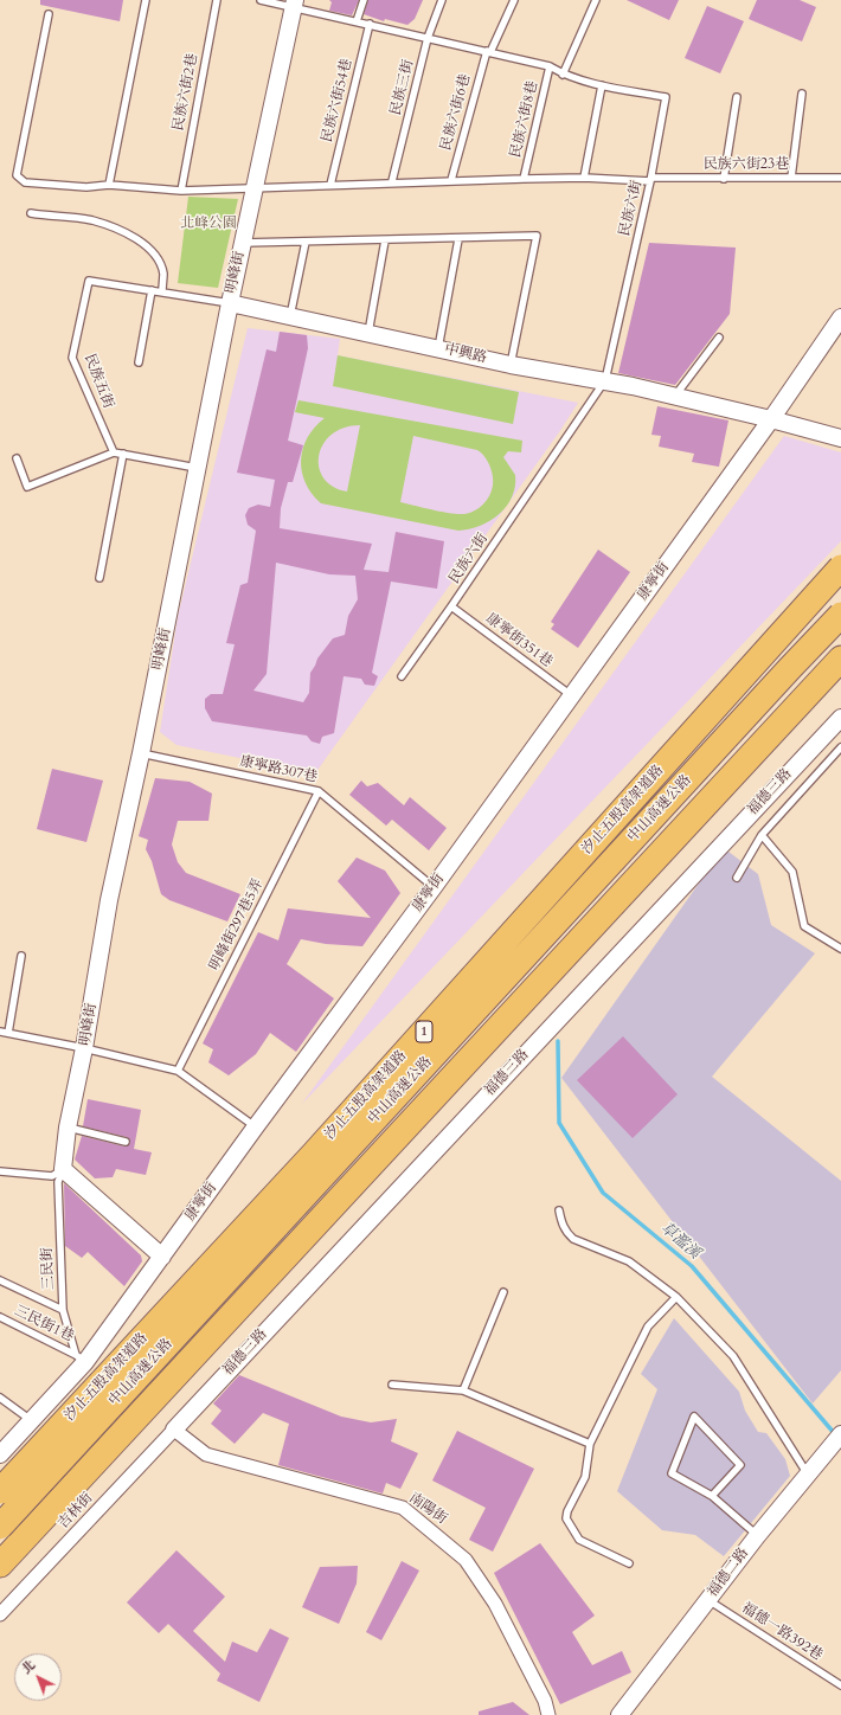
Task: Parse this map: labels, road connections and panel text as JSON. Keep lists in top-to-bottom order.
{
  "streets": {
    "highway": ["中山高速公路", "汐止五股高架道路", "1"],
    "street": [
      "明峰街",
      "中興路",
      "康寧街",
      "福德三路",
      "南陽街",
      "吉林街",
      "福德二路"
    ],
    "lane": [
      "民族三街",
      "民族六街2巷",
      "民族六街54巷",
      "民族六街6巷",
      "民族六街8巷",
      "民族六街23巷",
      "民族六街",
      "民族五街",
      "康寧街351巷",
      "康寧路307巷",
      "明峰街297巷5弄",
      "三民街",
      "三民街1巷",
      "福德一路392巷"
    ]
  },
  "crossings": [
    ["民族三街", "民族六街23巷"],
    ["民族三街", "民族六街"],
    ["民族六街2巷", "民族六街23巷"],
    ["民族六街54巷", "民族六街23巷"],
    ["民族六街54巷", "民族六街"],
    ["民族六街6巷", "民族六街23巷"],
    ["民族六街6巷", "民族六街"],
    ["民族六街8巷", "民族六街23巷"],
    ["民族六街8巷", "民族六街"],
    ["民族六街23巷", "民族六街"],
    ["民族六街23巷", "明峰街"],
    ["民族六街", "明峰街"],
    ["民族六街", "中興路"],
    ["民族六街", "康寧街351巷"],
    ["明峰街", "中興路"],
    ["明峰街", "康寧路307巷"],
    ["明峰街", "三民街"],
    ["中興路", "民族五街"],
    ["中興路", "康寧街"],
    ["康寧街", "康寧街351巷"],
    ["康寧街", "康寧路307巷"],
    ["康寧街", "三民街"],
    ["康寧街", "三民街1巷"],
    ["康寧路307巷", "明峰街297巷5弄"],
    ["福德三路", "南陽街"],
    ["福德三路", "吉林街"],
    ["三民街", "三民街1巷"],
    ["南陽街", "吉林街"],
    ["福德二路", "福德一路392巷"]
  ],
  "water": ["草濫溪"],
  "parks": ["北峰公園"],
  "north": "top left"
}
